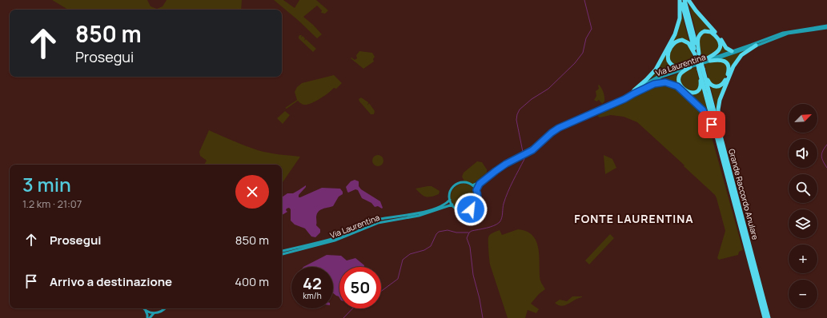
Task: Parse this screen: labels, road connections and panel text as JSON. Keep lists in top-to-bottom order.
{
  "streets": {
    "highway": ["Grande Raccordo Anulare"],
    "main road": ["Via Laurentina"]
  },
  "crossings": [
    ["Via Laurentina", "Grande Raccordo Anulare"]
  ],
  "districts": ["FONTE LAURENTINA"],
  "north": "top right",
  "page": {
    "turn": ["850 m", "Prosegui"],
    "map_buttons": ["+", "−"],
    "heading": ["3 min", "1.2 km · 21:07"],
    "list": [
      {
        "name": "Prosegui",
        "value": "850 m"
      },
      {
        "name": "Arrivo a destinazione",
        "value": "400 m"
      }
    ],
    "speed": "42 km/h",
    "limit": "50"
  }
}
